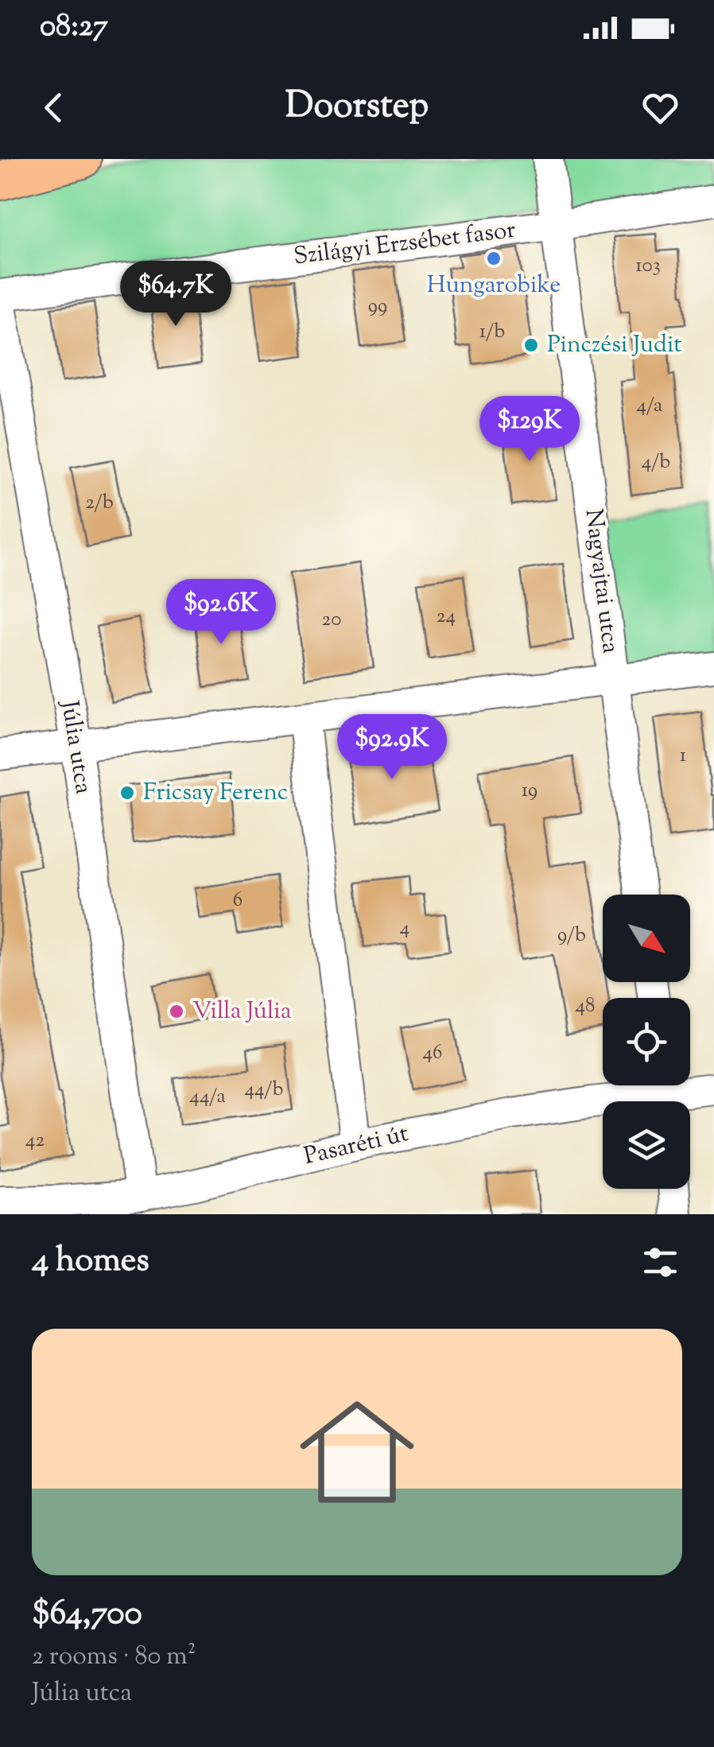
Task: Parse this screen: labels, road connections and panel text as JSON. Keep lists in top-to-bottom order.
{
  "streets": {
    "street": [
      "Szilágyi Erzsébet fasor",
      "Nagyajtai utca",
      "Júlia utca",
      "Pasaréti út"
    ]
  },
  "crossings": [
    ["Szilágyi Erzsébet fasor", "Nagyajtai utca"],
    ["Júlia utca", "Pasaréti út"]
  ],
  "places": [
    "Hungarobike",
    "Pinczési Judit",
    "Fricsay Ferenc",
    "Villa Júlia"
  ],
  "house_numbers": [
    "103",
    "99",
    "1/b",
    "4/a",
    "4/b",
    "2/b",
    "24",
    "20",
    "1",
    "19",
    "6",
    "4",
    "9/b",
    "48",
    "46",
    "44/b",
    "44/a",
    "42"
  ],
  "north": "bottom right",
  "page": {
    "status": "08:27",
    "header": "Doorstep",
    "price": [
      "$64.7K",
      "$129K",
      "$92.6K",
      "$92.9K"
    ],
    "heading": "4 homes",
    "list": [
      {
        "name": "$64,700",
        "note": "2 rooms · 80 m² · Júlia utca"
      }
    ]
  }
}
